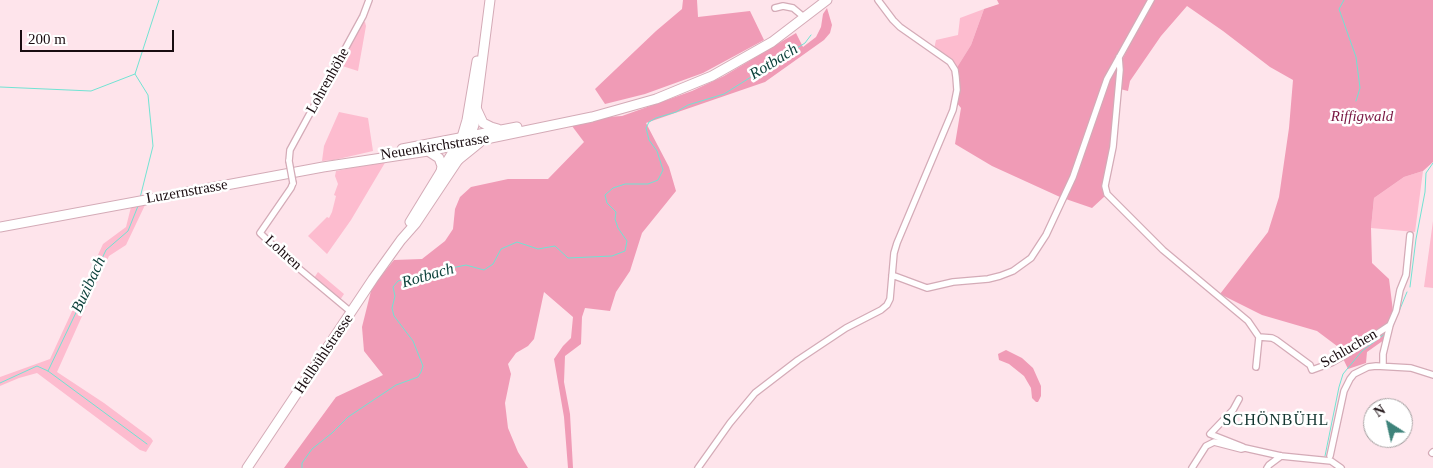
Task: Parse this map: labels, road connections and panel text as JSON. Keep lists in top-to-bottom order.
{
  "streets": {
    "main road": ["Neuenkirchstrasse", "Luzernstrasse", "Hellbühlstrasse"],
    "street": ["Lohrenhöhe", "Lohren", "Schluchen"]
  },
  "crossings": [
    ["Lohrenhöhe", "Lohren"],
    ["Neuenkirchstrasse", "Luzernstrasse"],
    ["Neuenkirchstrasse", "Hellbühlstrasse"],
    ["Lohren", "Hellbühlstrasse"]
  ],
  "districts": ["SCHÖNBÜHL"],
  "water": ["Rotbach", "Buzibach"],
  "parks": ["Riffigwald"],
  "scale_bar": "200 m",
  "north": "top left"
}
